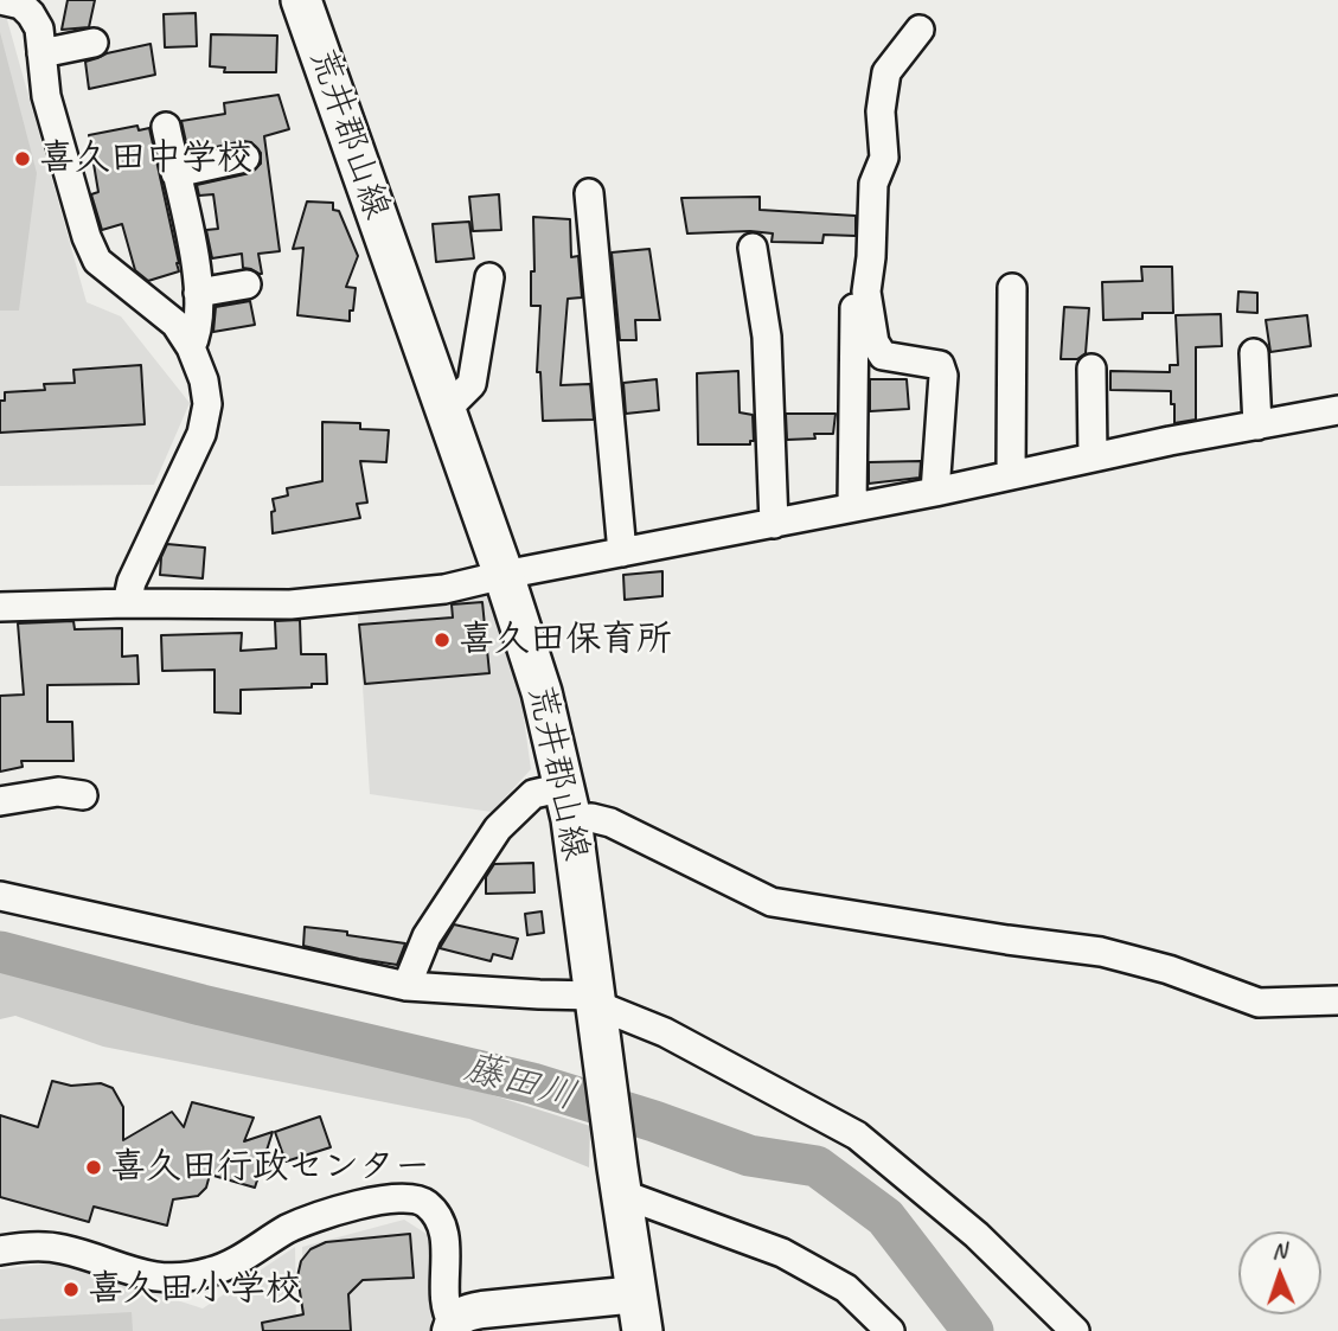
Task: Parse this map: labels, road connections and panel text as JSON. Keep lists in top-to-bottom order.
{
  "streets": {
    "main road": ["荒井郡山線"]
  },
  "water": ["藤田川"],
  "places": [
    "喜久田中学校",
    "喜久田保育所",
    "喜久田行政センター",
    "喜久田小学校"
  ],
  "north": "top"
}
